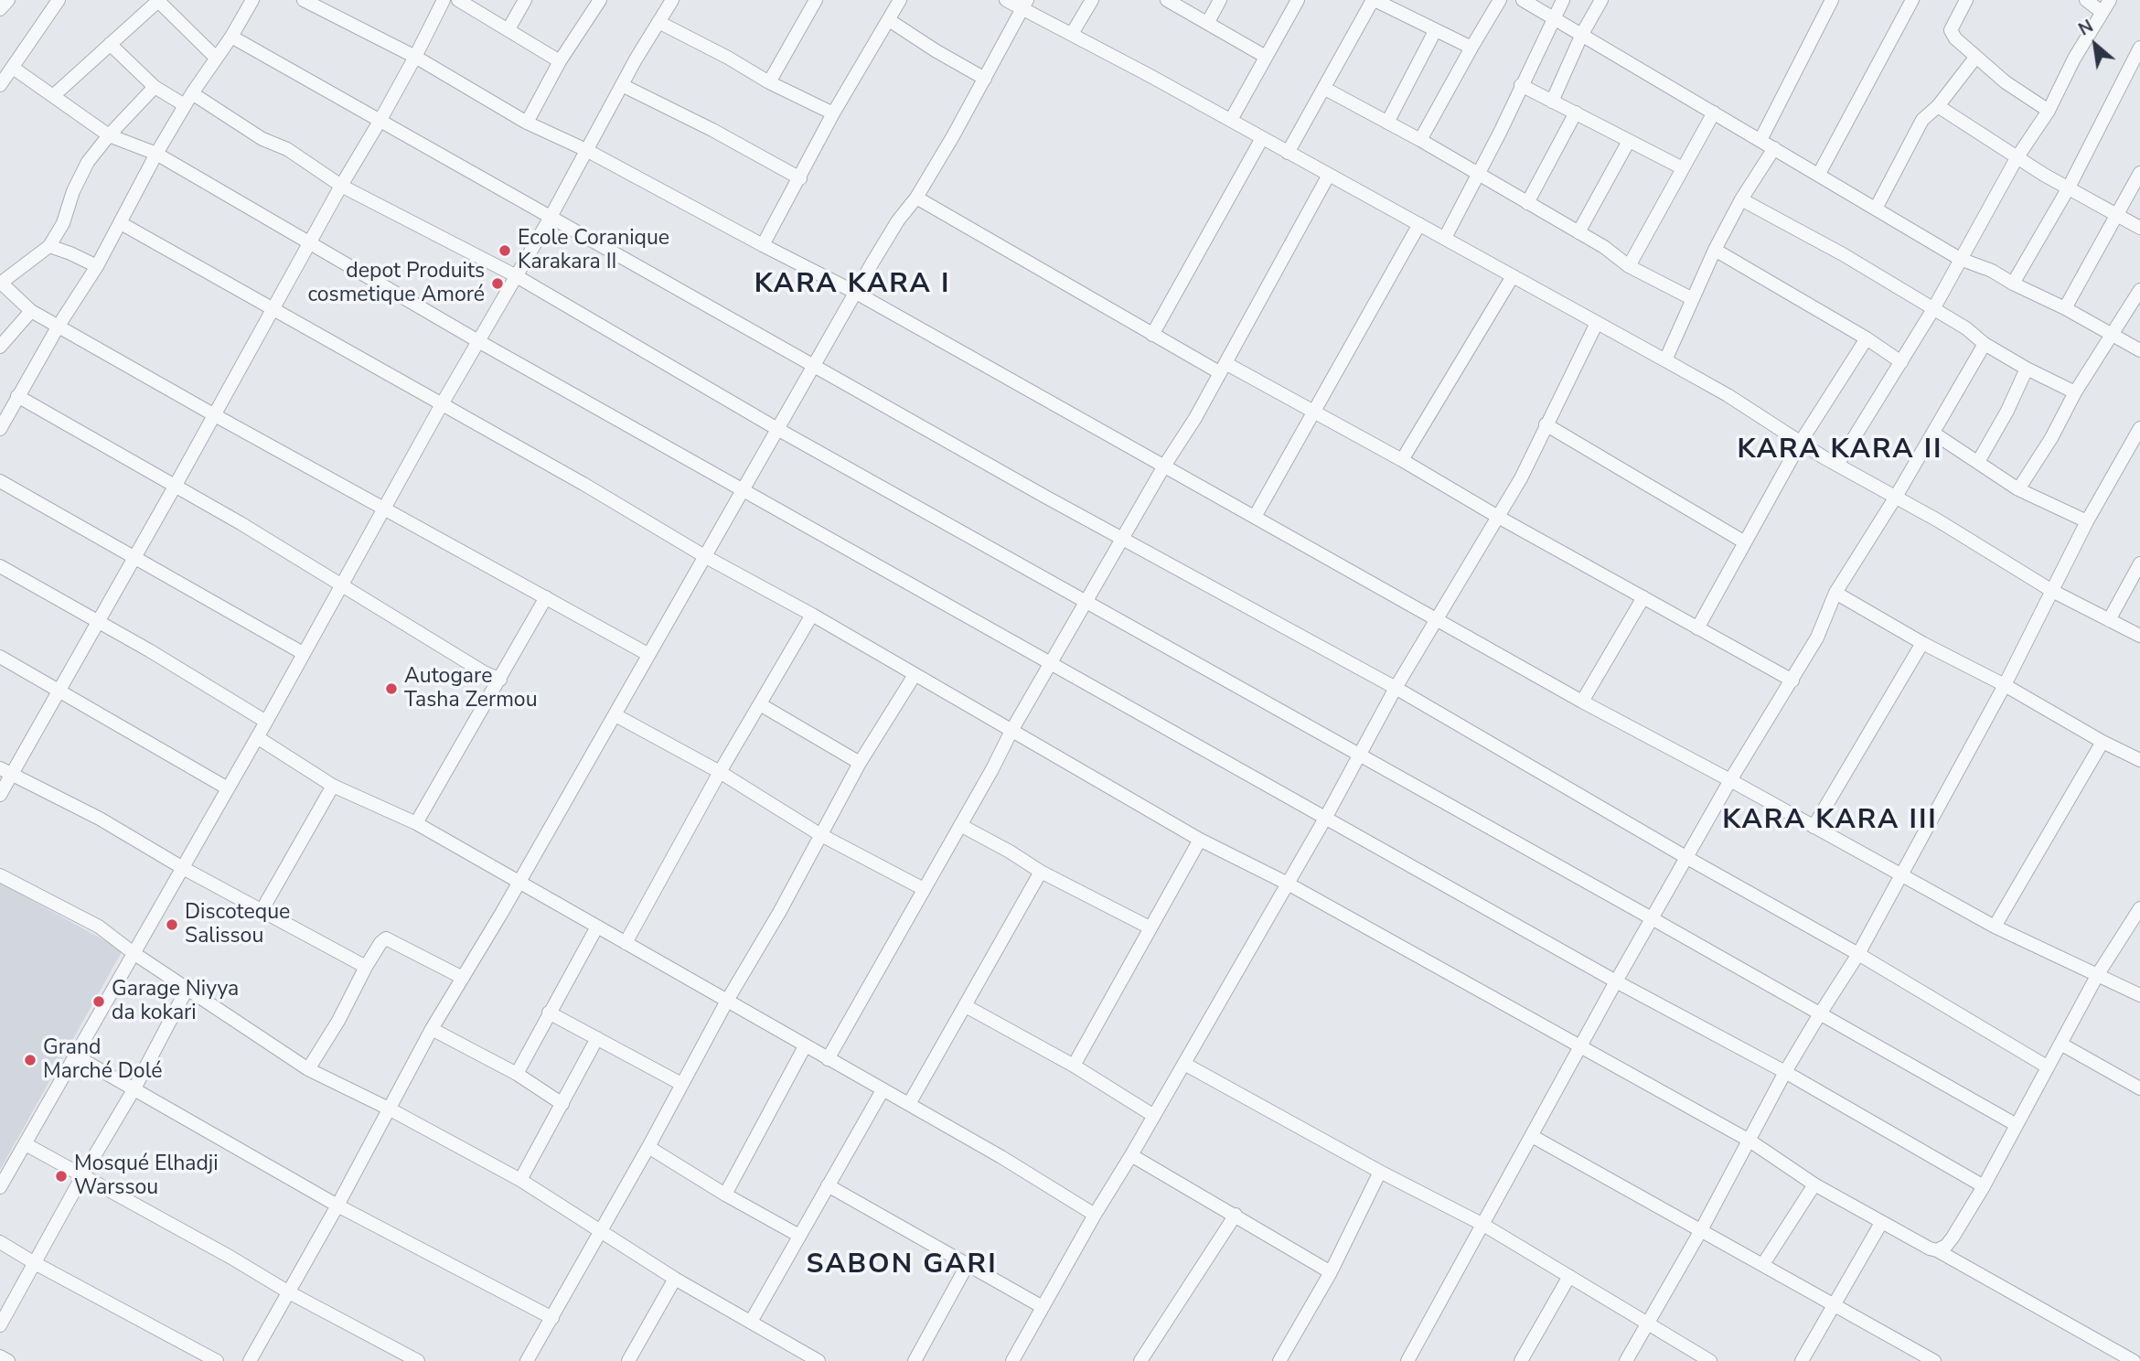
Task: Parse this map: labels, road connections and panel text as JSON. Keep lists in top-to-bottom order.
{
  "districts": [
    "KARA KARA I",
    "KARA KARA II",
    "KARA KARA III",
    "SABON GARI"
  ],
  "places": [
    "Ecole Coranique Karakara II",
    "depot Produits cosmetique Amoré",
    "Autogare Tasha Zermou",
    "Discoteque Salissou",
    "Garage Niyya da kokari",
    "Grand Marché Dolé",
    "Mosqué Elhadji Warssou"
  ],
  "north": "top left"
}
